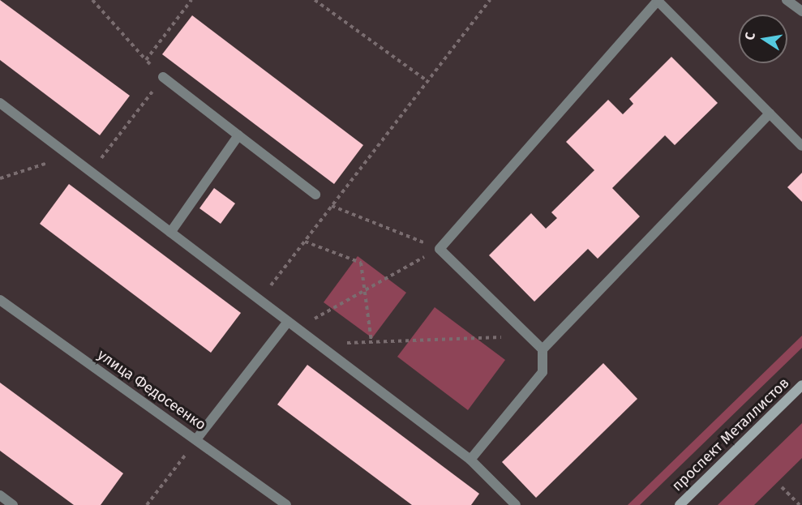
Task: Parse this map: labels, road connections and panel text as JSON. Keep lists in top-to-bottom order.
{
  "streets": {
    "street": ["улица Федосеенко", "проспект Металлистов"]
  },
  "north": "left"
}
